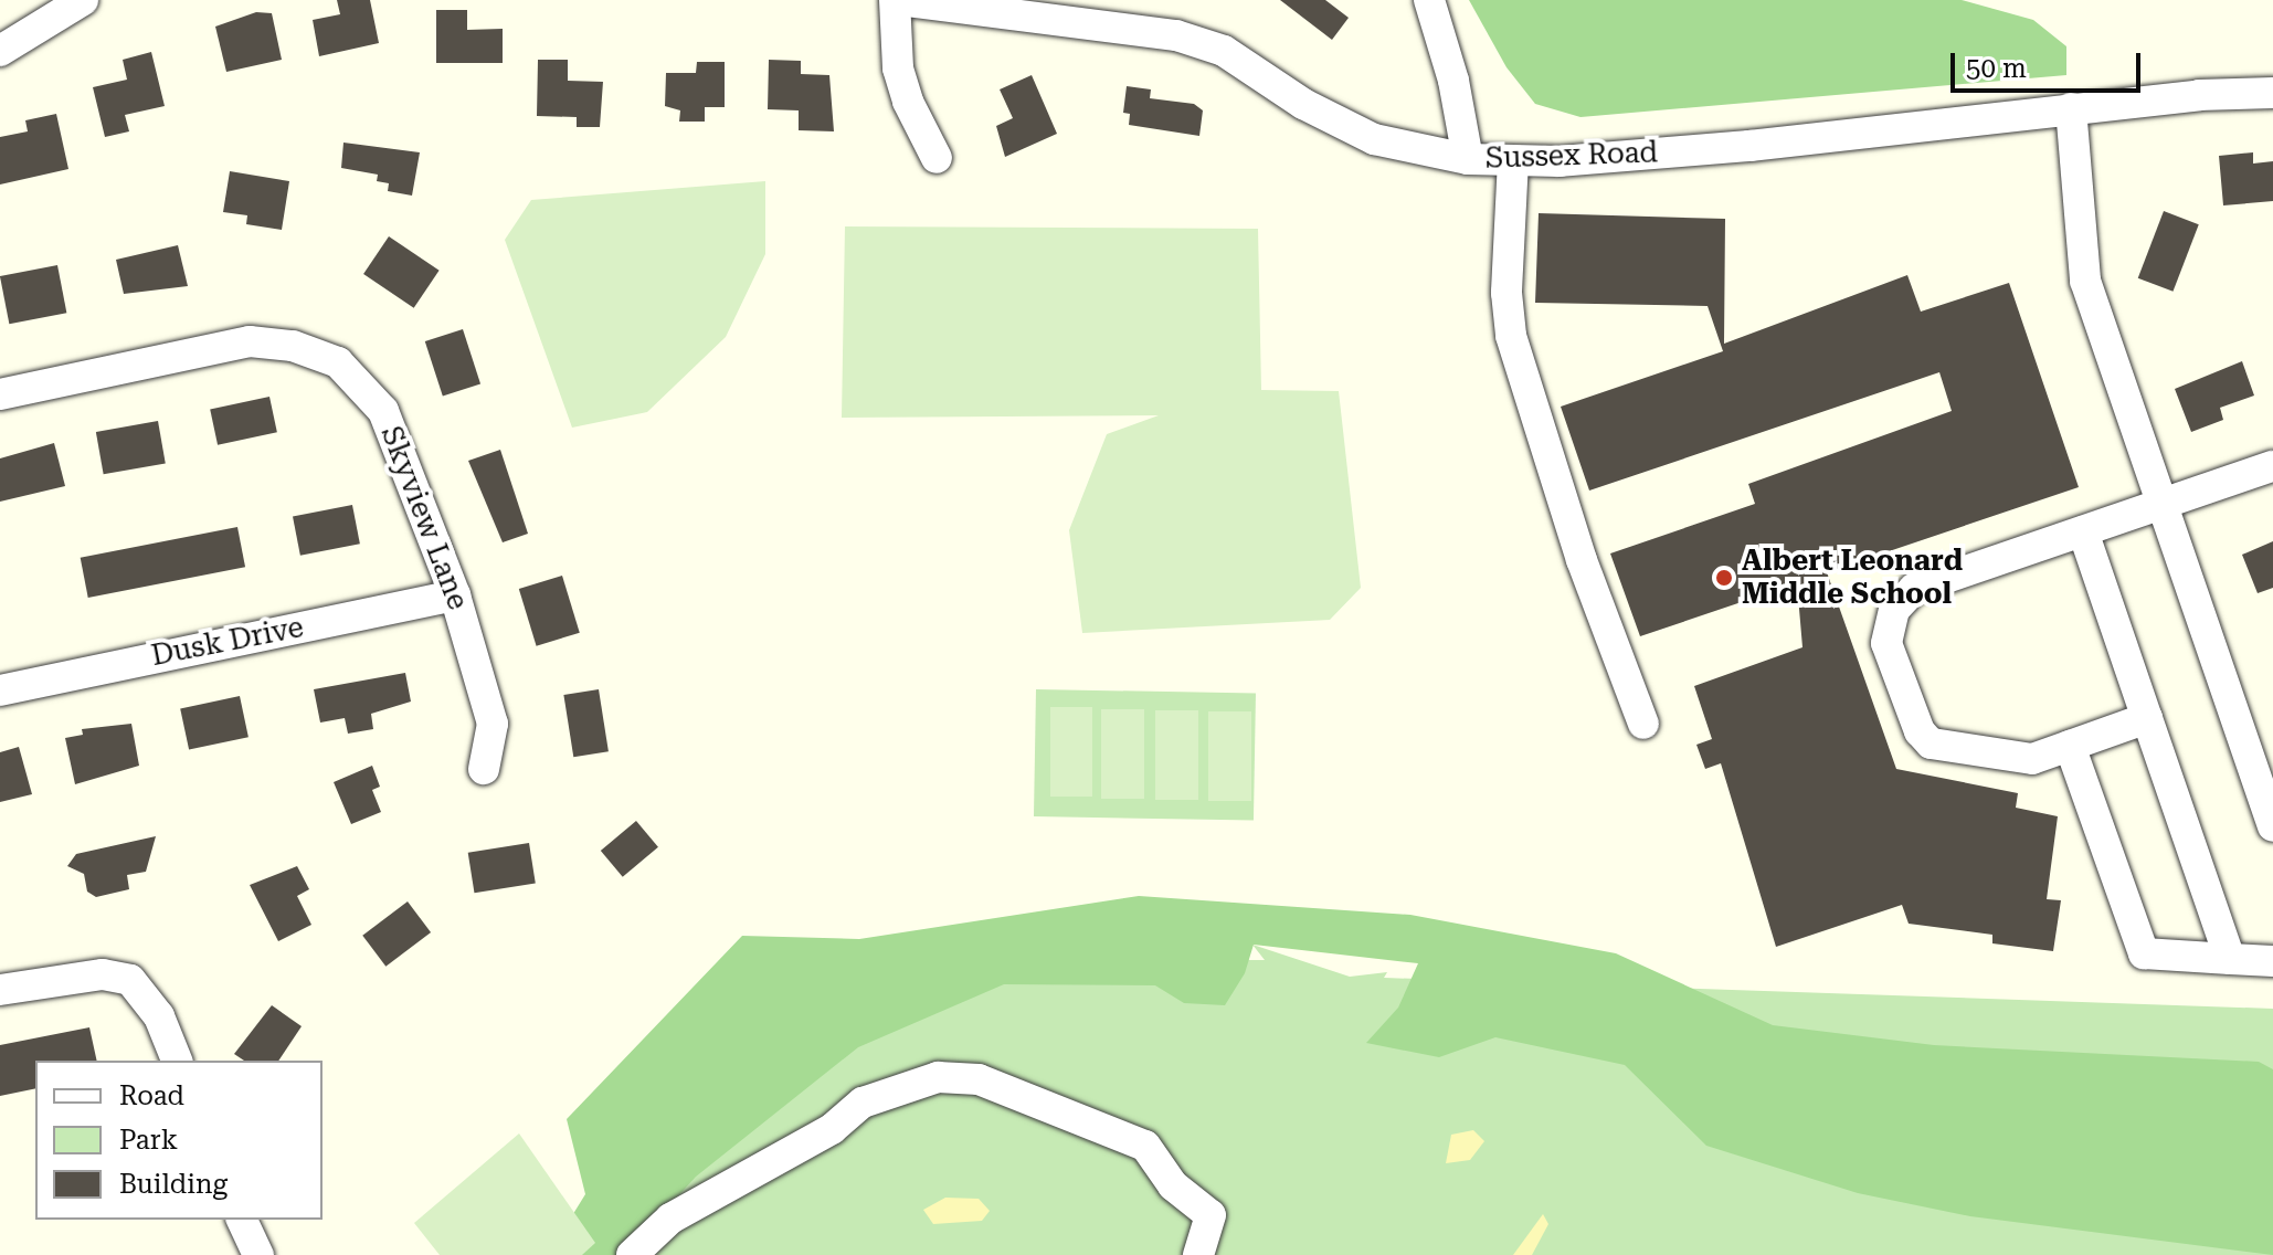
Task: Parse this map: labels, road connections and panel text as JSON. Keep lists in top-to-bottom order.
{
  "streets": {
    "street": ["Sussex Road", "Skyview Lane", "Dusk Drive"]
  },
  "crossings": [
    ["Skyview Lane", "Dusk Drive"]
  ],
  "places": ["Albert Leonard Middle School"],
  "legend": ["Road", "Park", "Building"],
  "scale_bar": "50 m"
}
